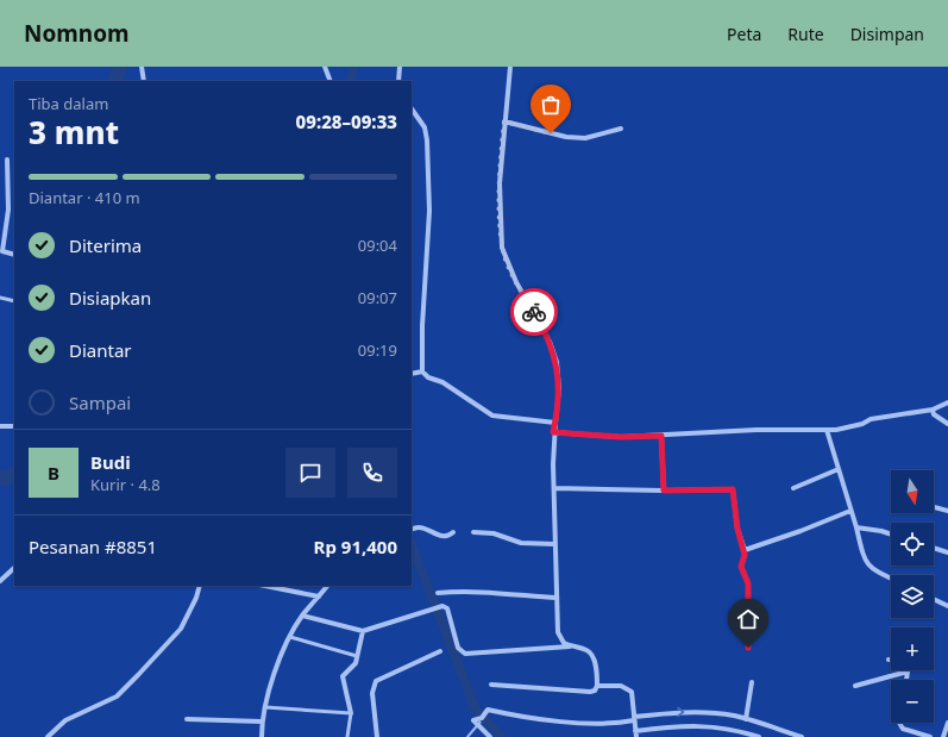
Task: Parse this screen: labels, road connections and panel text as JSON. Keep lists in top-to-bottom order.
{
  "north": "bottom",
  "page": {
    "header": "Nomnom",
    "nav": ["Peta", "Rute", "Disimpan"],
    "heading": ["3 mnt", "Tiba dalam", "09:28–09:33"],
    "panel": [
      "Budi",
      "Kurir · 4.8",
      "Pesanan #8851",
      "Rp 91,400"
    ],
    "bar": "Diantar · 410 m",
    "list": [
      ["Diterima", "09:04"],
      ["Disiapkan", "09:07"],
      ["Diantar", "09:19"],
      "Sampai"
    ],
    "round": "B",
    "map_buttons": ["+", "−"]
  }
}
